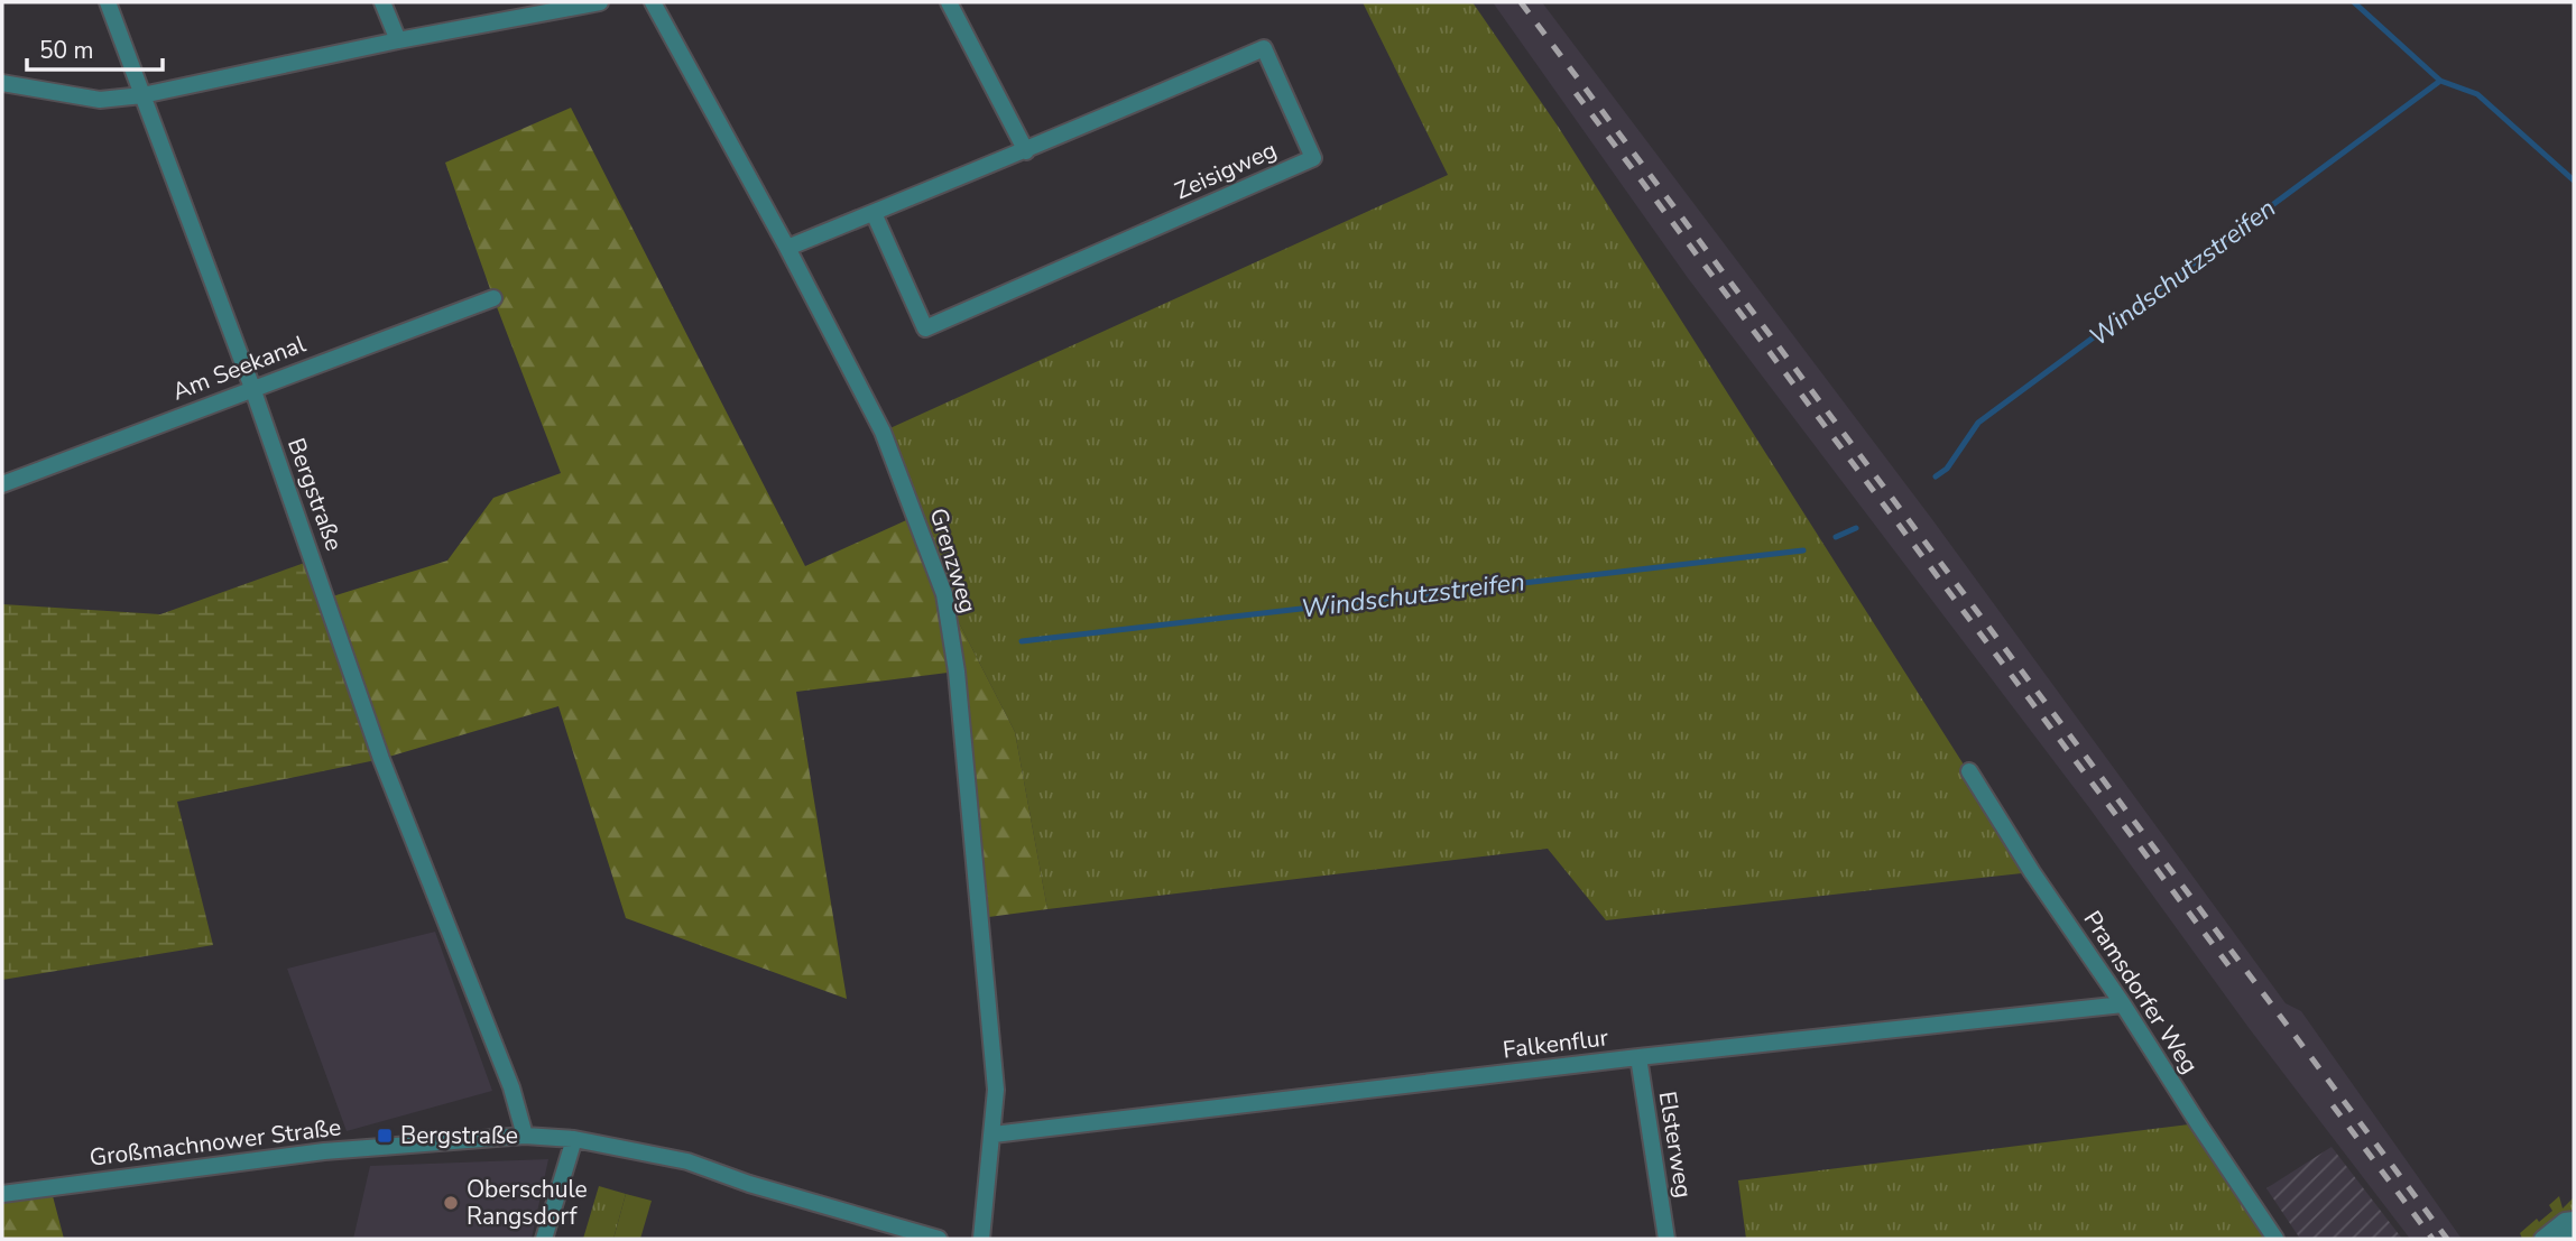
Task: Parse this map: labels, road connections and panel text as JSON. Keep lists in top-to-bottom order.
{
  "streets": {
    "street": [
      "Zeisigweg",
      "Am Seekanal",
      "Bergstraße",
      "Grenzweg",
      "Pramsdorfer Weg",
      "Falkenflur",
      "Großmachnower Straße",
      "Elsterweg"
    ]
  },
  "crossings": [
    ["Zeisigweg", "Grenzweg"],
    ["Am Seekanal", "Bergstraße"],
    ["Bergstraße", "Großmachnower Straße"],
    ["Grenzweg", "Falkenflur"],
    ["Pramsdorfer Weg", "Falkenflur"],
    ["Falkenflur", "Elsterweg"]
  ],
  "water": ["Windschutzstreifen"],
  "places": {
    "transit": ["Bergstraße"],
    "other": ["Oberschule Rangsdorf"]
  },
  "scale_bar": "50 m"
}
